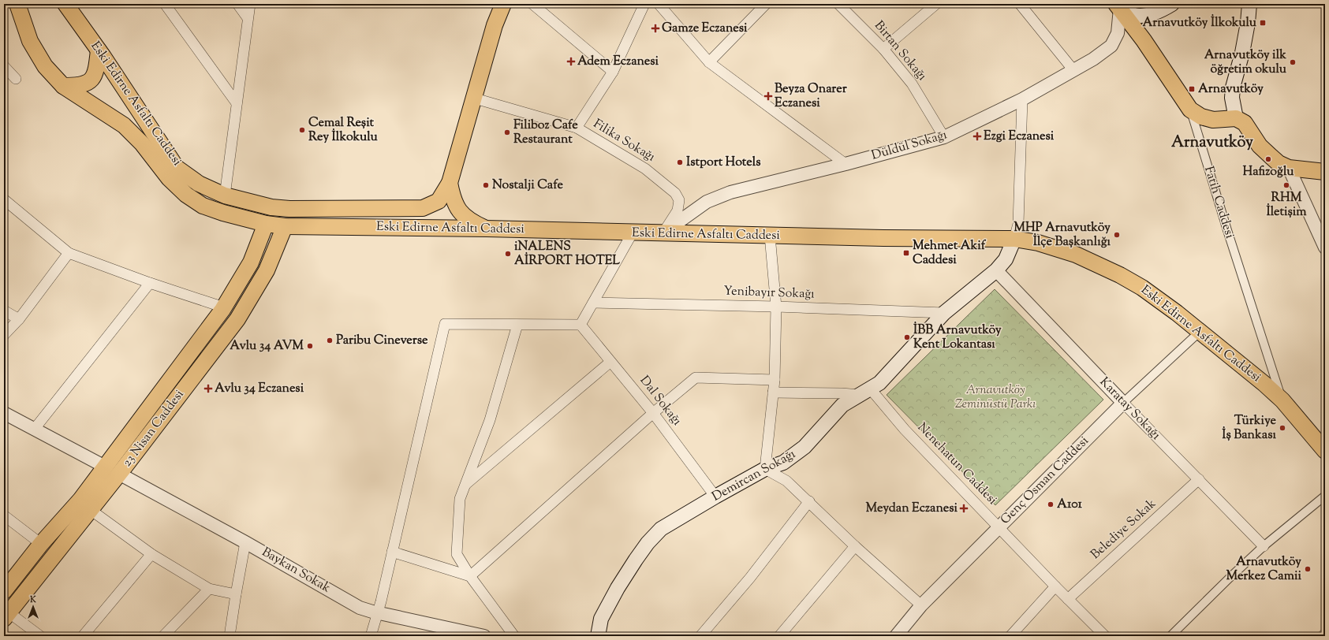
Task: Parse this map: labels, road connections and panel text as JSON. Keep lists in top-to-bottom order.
{
  "streets": {
    "main road": [
      "Eski Edirne Asfaltı Caddesi",
      "Fatih Caddesi",
      "23 Nisan Caddesi",
      "Demircan Sokağı"
    ],
    "street": [
      "Birtan Sokağı",
      "Filika Sokağı",
      "Düldül Sokağı",
      "Yenibayır Sokağı",
      "Dal Sokağı",
      "Karatay Sokağı",
      "Nenehatun Caddesi",
      "Genç Osman Caddesi",
      "Belediye Sokak",
      "Baykan Sokak"
    ]
  },
  "crossings": [
    ["Birtan Sokağı", "Düldül Sokağı"],
    ["Eski Edirne Asfaltı Caddesi", "Filika Sokağı"],
    ["Eski Edirne Asfaltı Caddesi", "Düldül Sokağı"],
    ["Eski Edirne Asfaltı Caddesi", "Fatih Caddesi"],
    ["Eski Edirne Asfaltı Caddesi", "23 Nisan Caddesi"],
    ["Eski Edirne Asfaltı Caddesi", "Demircan Sokağı"],
    ["Eski Edirne Asfaltı Caddesi", "Genç Osman Caddesi"],
    ["Filika Sokağı", "Düldül Sokağı"],
    ["Düldül Sokağı", "Fatih Caddesi"],
    ["Düldül Sokağı", "Demircan Sokağı"],
    ["Yenibayır Sokağı", "Demircan Sokağı"],
    ["Dal Sokağı", "Demircan Sokağı"],
    ["Karatay Sokağı", "Demircan Sokağı"],
    ["Karatay Sokağı", "Genç Osman Caddesi"],
    ["Karatay Sokağı", "Belediye Sokak"],
    ["23 Nisan Caddesi", "Baykan Sokak"],
    ["Nenehatun Caddesi", "Demircan Sokağı"],
    ["Nenehatun Caddesi", "Genç Osman Caddesi"],
    ["Nenehatun Caddesi", "Belediye Sokak"]
  ],
  "districts": ["Arnavutköy"],
  "parks": ["Arnavutköy Zeminüstü Parkı"],
  "places": {
    "transit": ["Arnavutköy İlkokulu", "Arnavutköy", "Mehmet Akif Caddesi"],
    "health": [
      "Gamze Eczanesi",
      "Adem Eczanesi",
      "Beyza Onarer Eczanesi",
      "Ezgi Eczanesi",
      "Avlu 34 Eczanesi",
      "Meydan Eczanesi"
    ],
    "other": [
      "Arnavutköy ilk öğretim okulu",
      "Cemal Reşit Rey İlkokulu",
      "Filiboz Cafe Restaurant",
      "Hafizoğlu",
      "Istport Hotels",
      "Nostalji Cafe",
      "RHM İletişim",
      "MHP Arnavutköy İlçe Başkanlığı",
      "iNALENS AİRPORT HOTEL",
      "İBB Arnavutköy Kent Lokantası",
      "Paribu Cineverse",
      "Avlu 34 AVM",
      "Türkiye İş Bankası",
      "A101",
      "Arnavutköy Merkez Camii"
    ]
  },
  "north": "top"
}
